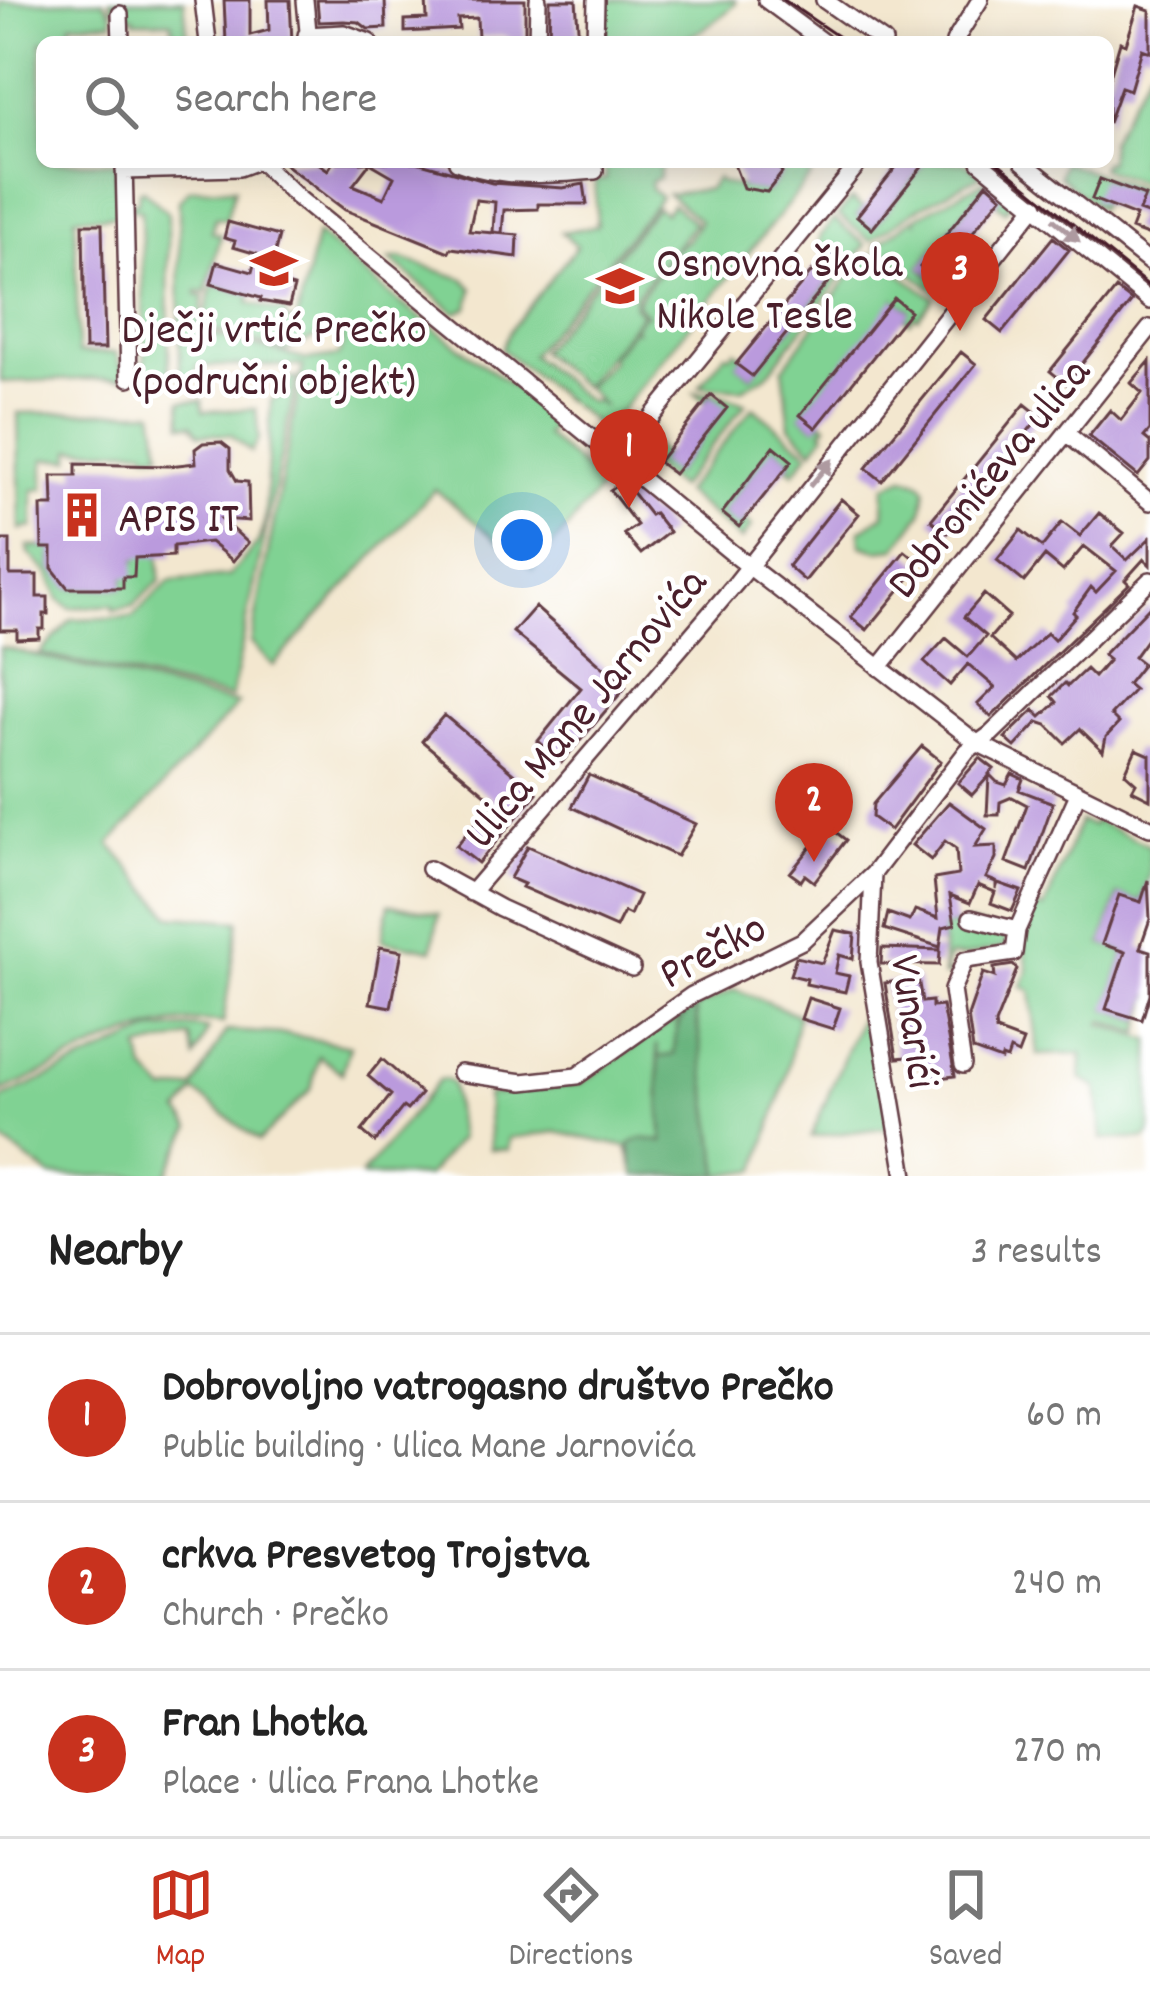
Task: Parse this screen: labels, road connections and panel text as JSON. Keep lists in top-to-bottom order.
{
  "streets": {
    "street": [
      "Dobronićeva ulica",
      "Ulica Mane Jarnovića",
      "Prečko",
      "Vunarići"
    ]
  },
  "crossings": [
    ["Dobronićeva ulica", "Ulica Mane Jarnovića"],
    ["Ulica Mane Jarnovića", "Prečko"],
    ["Prečko", "Vunarići"]
  ],
  "places": {
    "school or university": ["Dječji vrtić Prečko (područni objekt)", "Osnovna škola Nikole Tesle"],
    "building": ["APIS IT"]
  },
  "page": {
    "search": "Search here",
    "pins": ["3", "1", "2"],
    "heading": ["Nearby", "3 results"],
    "list": [
      {
        "mark": "1",
        "name": "Dobrovoljno vatrogasno društvo Prečko",
        "note": "Public building · Ulica Mane Jarnovića",
        "value": "60 m"
      },
      {
        "mark": "2",
        "name": "crkva Presvetog Trojstva",
        "note": "Church · Prečko",
        "value": "240 m"
      },
      {
        "mark": "3",
        "name": "Fran Lhotka",
        "note": "Place · Ulica Frana Lhotke",
        "value": "270 m"
      }
    ],
    "nav": ["Map", "Directions", "Saved"]
  }
}
